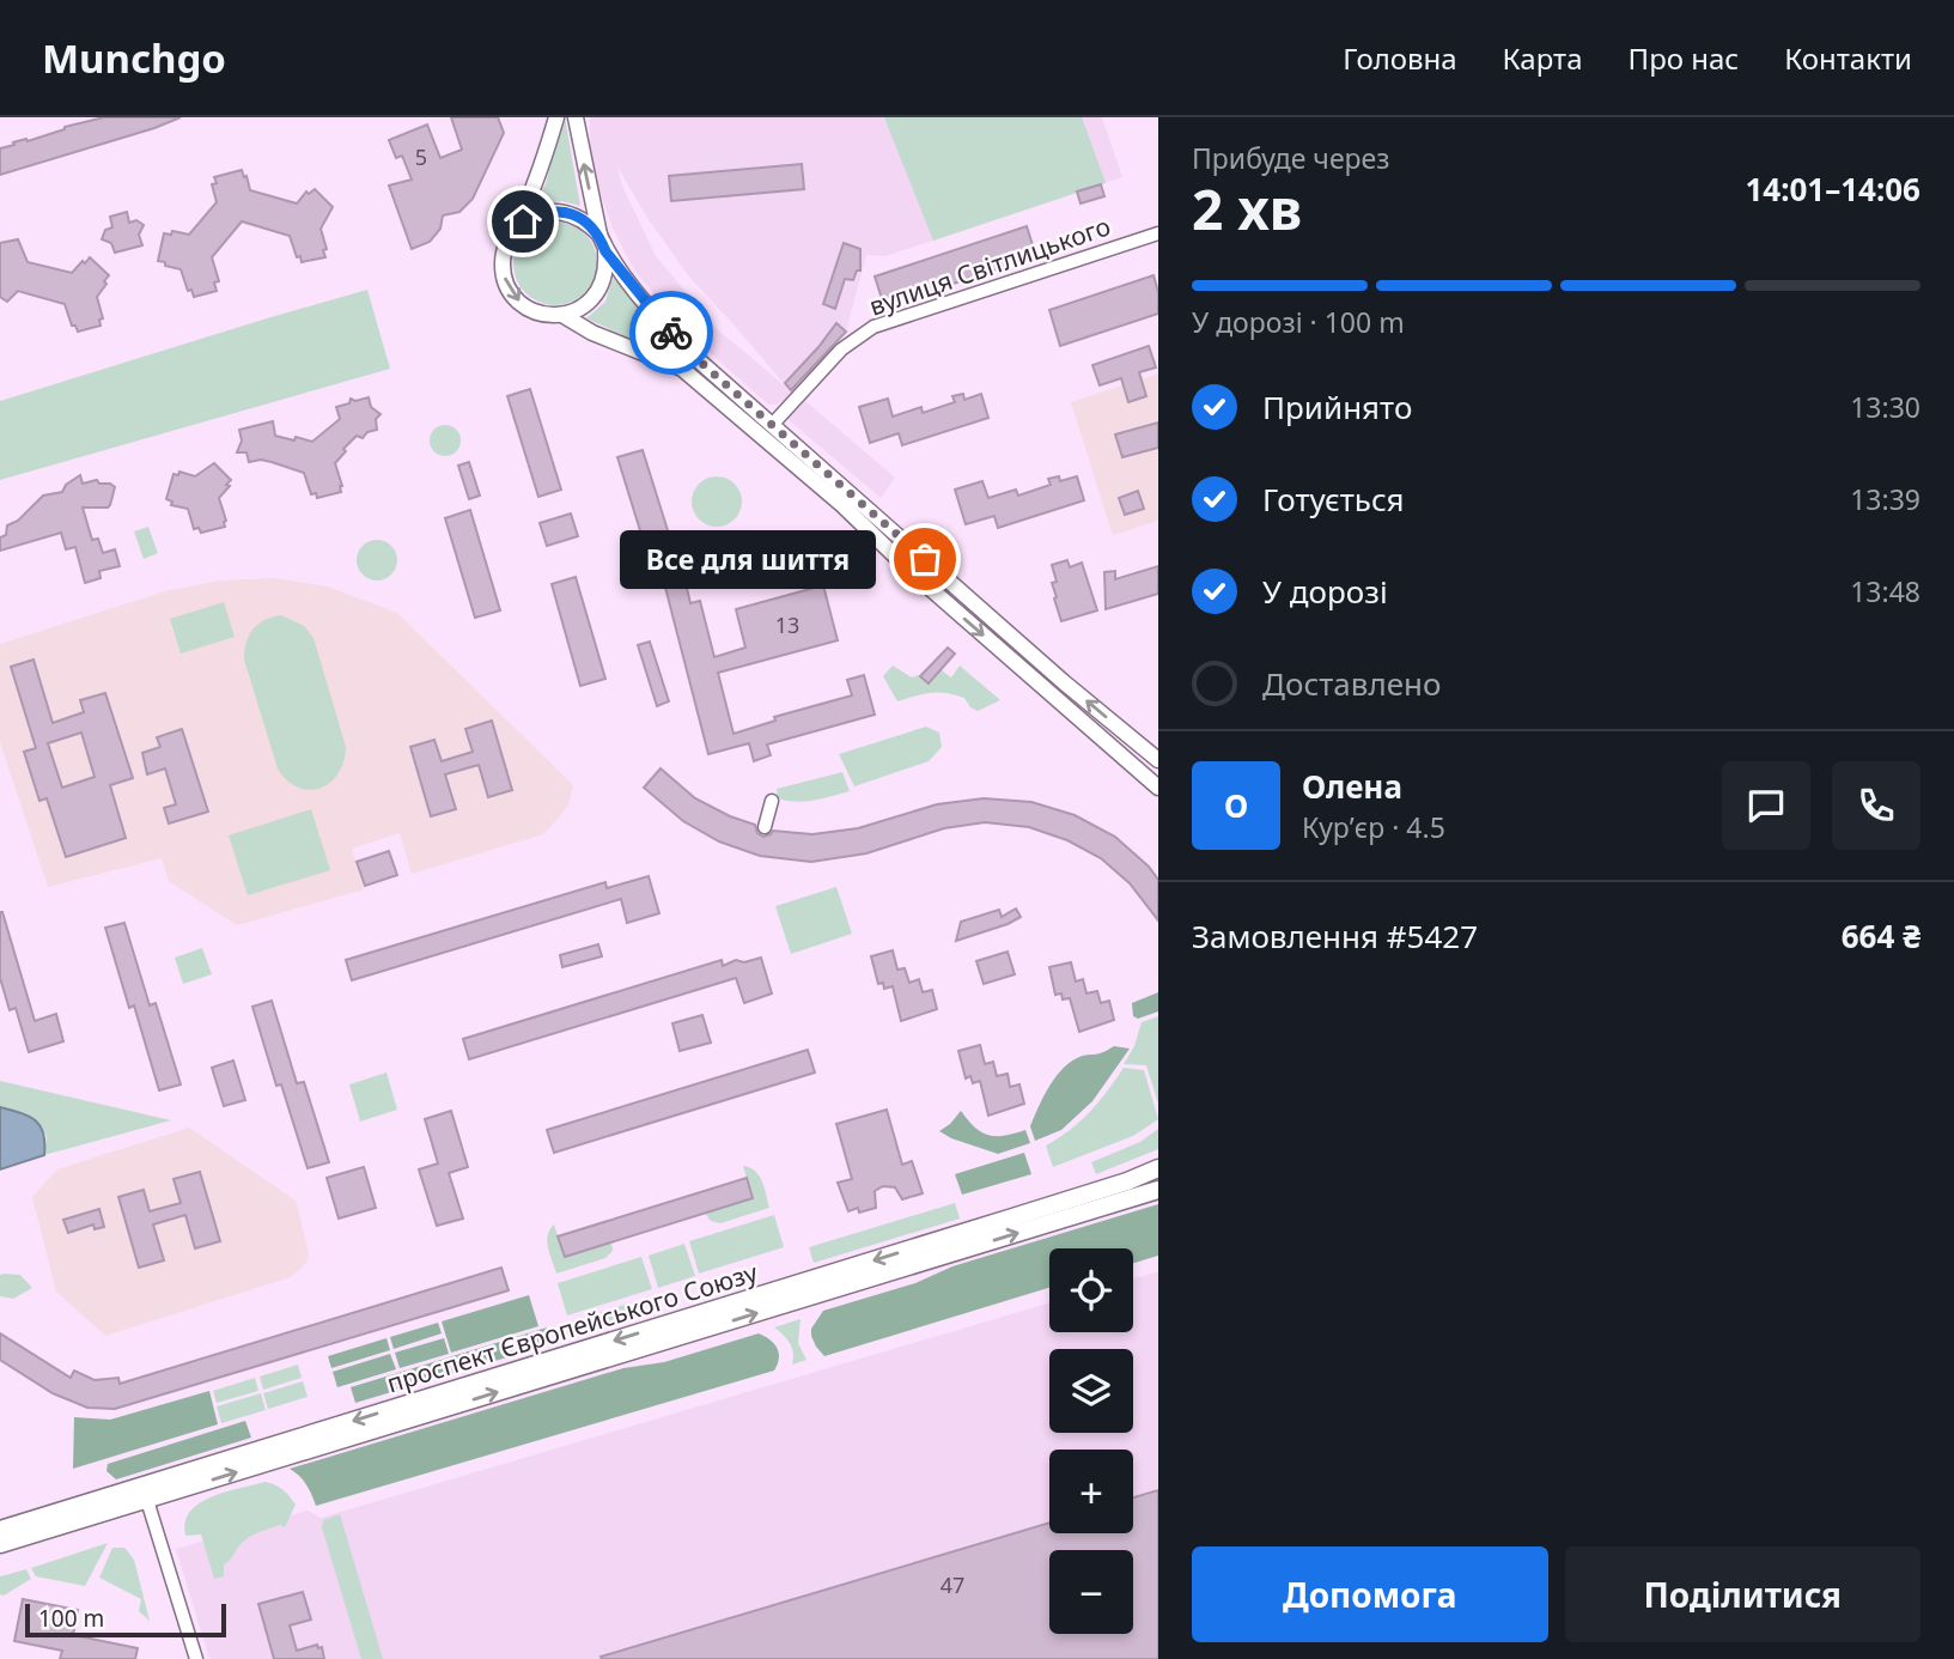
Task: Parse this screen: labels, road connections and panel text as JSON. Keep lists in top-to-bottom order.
{
  "streets": {
    "main road": ["проспект Європейського Союзу"],
    "street": ["вулиця Світлицького"]
  },
  "places": ["Все для шиття"],
  "house_numbers": ["5", "13", "47"],
  "scale_bar": "100 m",
  "page": {
    "header": "Munchgo",
    "nav": [
      "Головна",
      "Карта",
      "Про нас",
      "Контакти"
    ],
    "heading": ["2 хв", "Прибуде через", "14:01–14:06"],
    "panel": [
      "Олена",
      "Кур’єр · 4.5",
      "Замовлення #5427",
      "664 ₴"
    ],
    "bar": "У дорозі · 100 m",
    "list": [
      ["Прийнято", "13:30"],
      ["Готується", "13:39"],
      ["У дорозі", "13:48"],
      "Доставлено"
    ],
    "bubble": "Все для шиття",
    "round": "О",
    "map_buttons": ["+", "−"],
    "buttons": ["Допомога", "Поділитися"],
    "scale": "100 m"
  }
}
